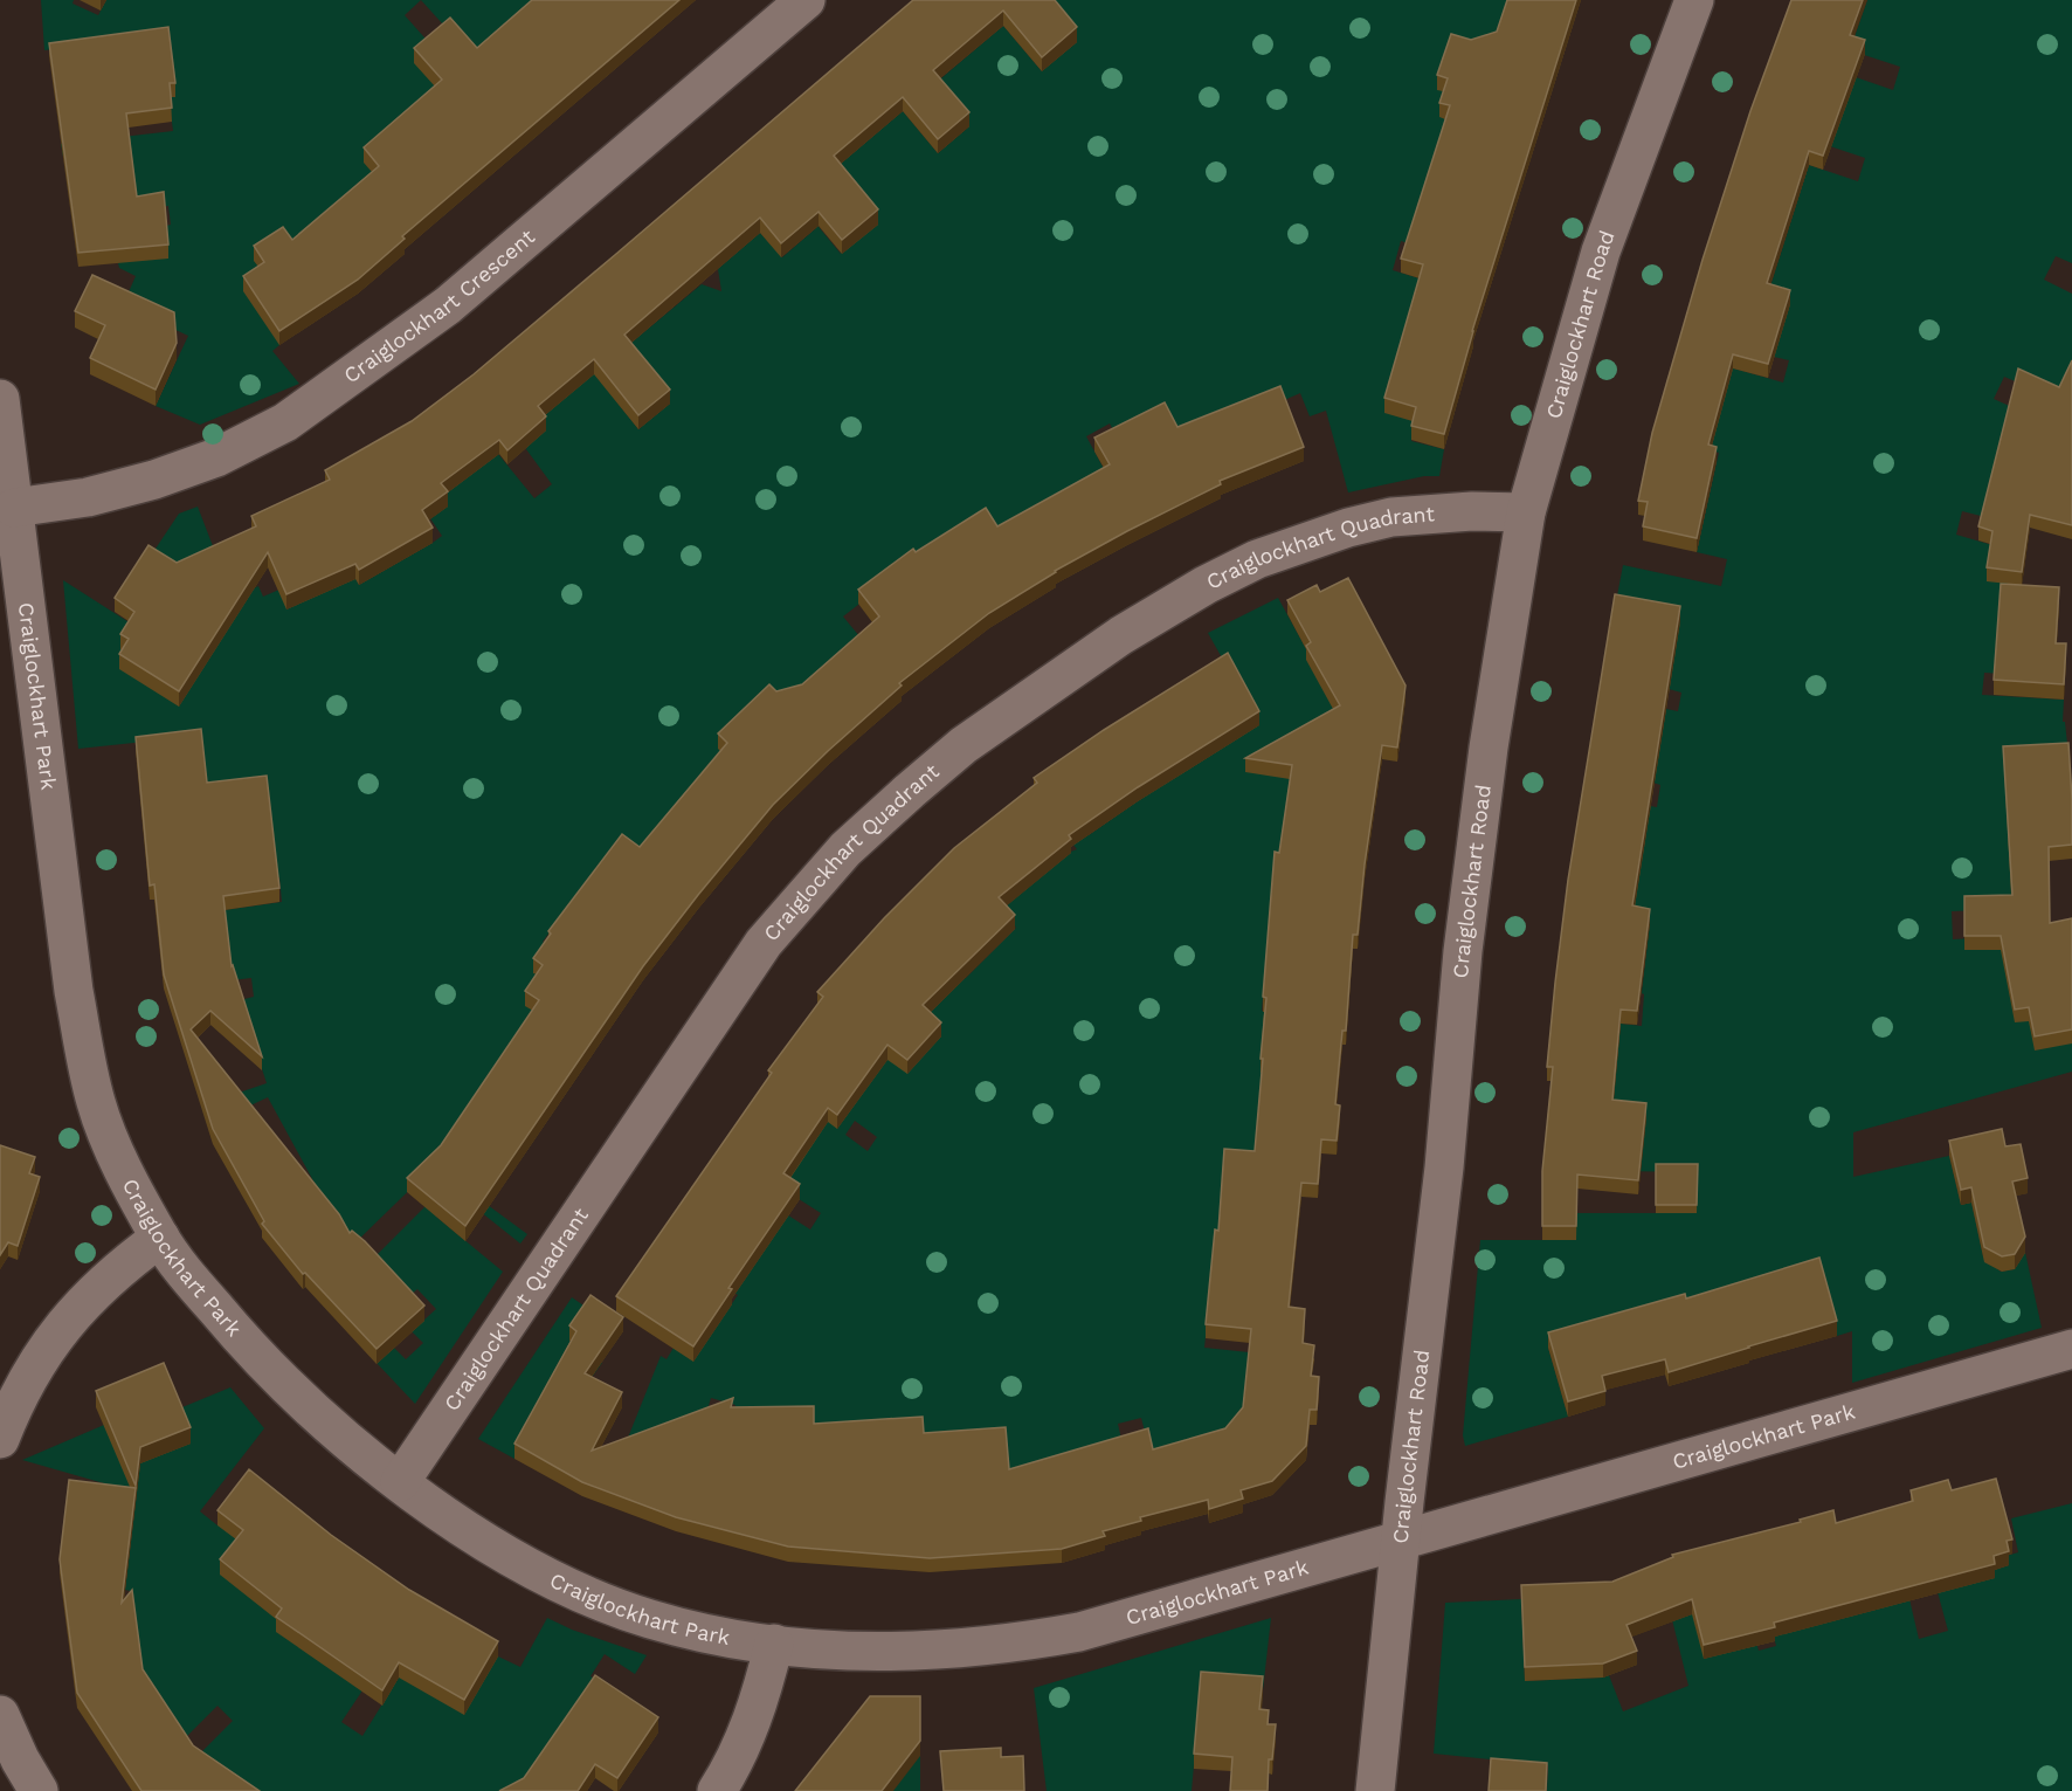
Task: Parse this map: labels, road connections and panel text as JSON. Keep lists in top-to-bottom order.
{
  "streets": {
    "street": [
      "Craiglockhart Crescent",
      "Craiglockhart Road",
      "Craiglockhart Quadrant",
      "Craiglockhart Park"
    ]
  },
  "crossings": [
    ["Craiglockhart Crescent", "Craiglockhart Park"],
    ["Craiglockhart Road", "Craiglockhart Quadrant"],
    ["Craiglockhart Road", "Craiglockhart Park"],
    ["Craiglockhart Quadrant", "Craiglockhart Park"]
  ]
}
